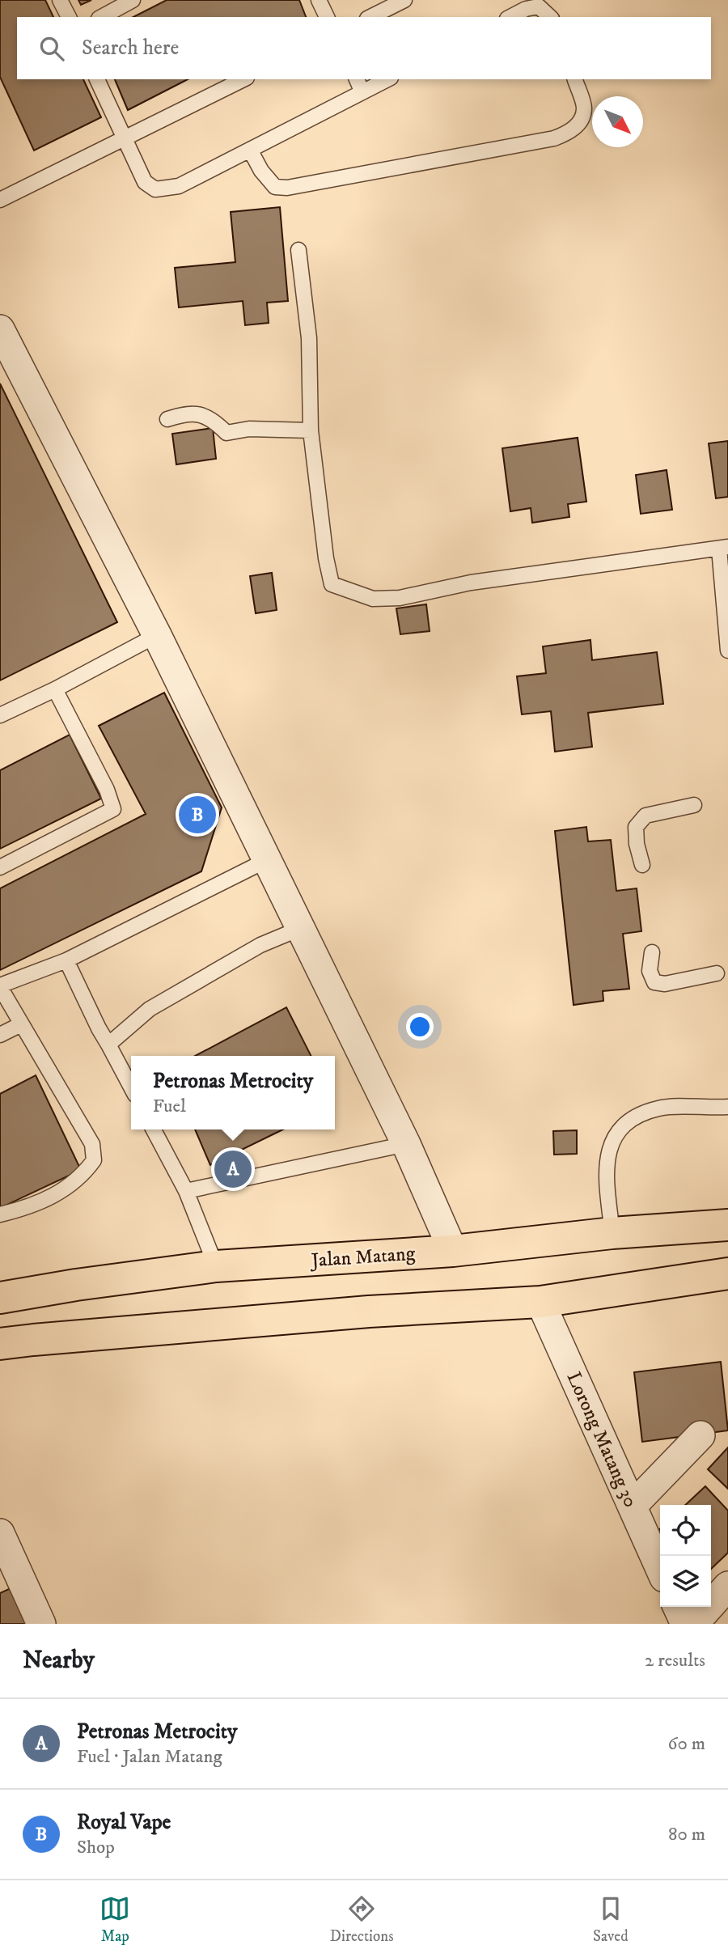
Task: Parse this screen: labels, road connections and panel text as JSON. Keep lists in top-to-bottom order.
{
  "streets": {
    "main road": ["Jalan Matang"],
    "street": ["Lorong Matang 30"]
  },
  "north": "bottom right",
  "page": {
    "search": "Search here",
    "pins": ["B", "A"],
    "popup": ["Petronas Metrocity", "Fuel"],
    "heading": ["Nearby", "2 results"],
    "list": [
      {
        "mark": "A",
        "name": "Petronas Metrocity",
        "note": "Fuel · Jalan Matang",
        "value": "60 m"
      },
      {
        "mark": "B",
        "name": "Royal Vape",
        "note": "Shop",
        "value": "80 m"
      }
    ],
    "nav": ["Map", "Directions", "Saved"]
  }
}
